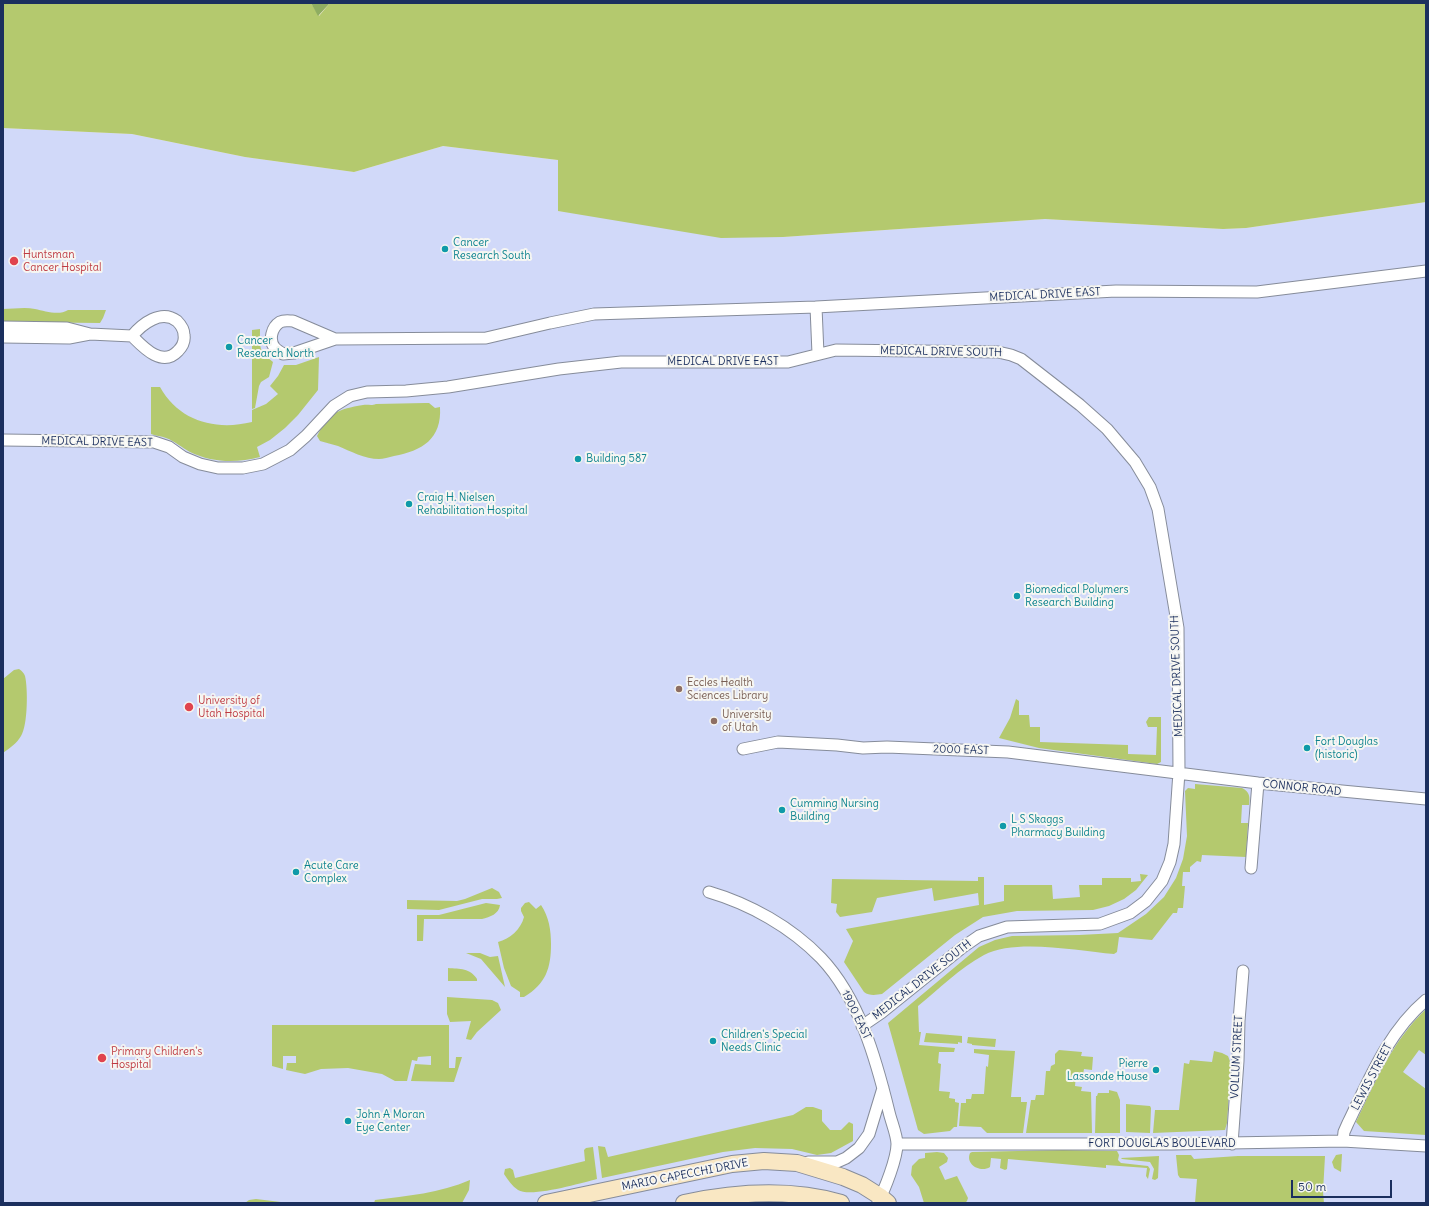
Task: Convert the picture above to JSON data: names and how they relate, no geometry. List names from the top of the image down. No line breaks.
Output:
{"streets":{"main road":["MARIO CAPECCHI DRIVE"],"street":["MEDICAL DRIVE EAST","MEDICAL DRIVE SOUTH","2000 EAST","CONNOR ROAD","1900 EAST","VOLLUM STREET","LEWIS STREET","FORT DOUGLAS BOULEVARD"]},"crossings":[["MEDICAL DRIVE EAST","MEDICAL DRIVE SOUTH"],["MEDICAL DRIVE SOUTH","2000 EAST"],["MEDICAL DRIVE SOUTH","CONNOR ROAD"],["MEDICAL DRIVE SOUTH","1900 EAST"],["2000 EAST","CONNOR ROAD"],["1900 EAST","FORT DOUGLAS BOULEVARD"],["1900 EAST","MARIO CAPECCHI DRIVE"],["VOLLUM STREET","FORT DOUGLAS BOULEVARD"],["LEWIS STREET","FORT DOUGLAS BOULEVARD"]],"places":["Cancer Research South","Huntsman Cancer Hospital","Cancer Research North","Building 587","Craig H. Nielsen Rehabilitation Hospital","Biomedical Polymers Research Building","Eccles Health Sciences Library","University of Utah Hospital","University of Utah","Fort Douglas (historic)","Cumming Nursing Building","L S Skaggs Pharmacy Building","Acute Care Complex","Children's Special Needs Clinic","Primary Children's Hospital","Pierre Lassonde House","John A Moran Eye Center"],"scale_bar":"50 m"}
